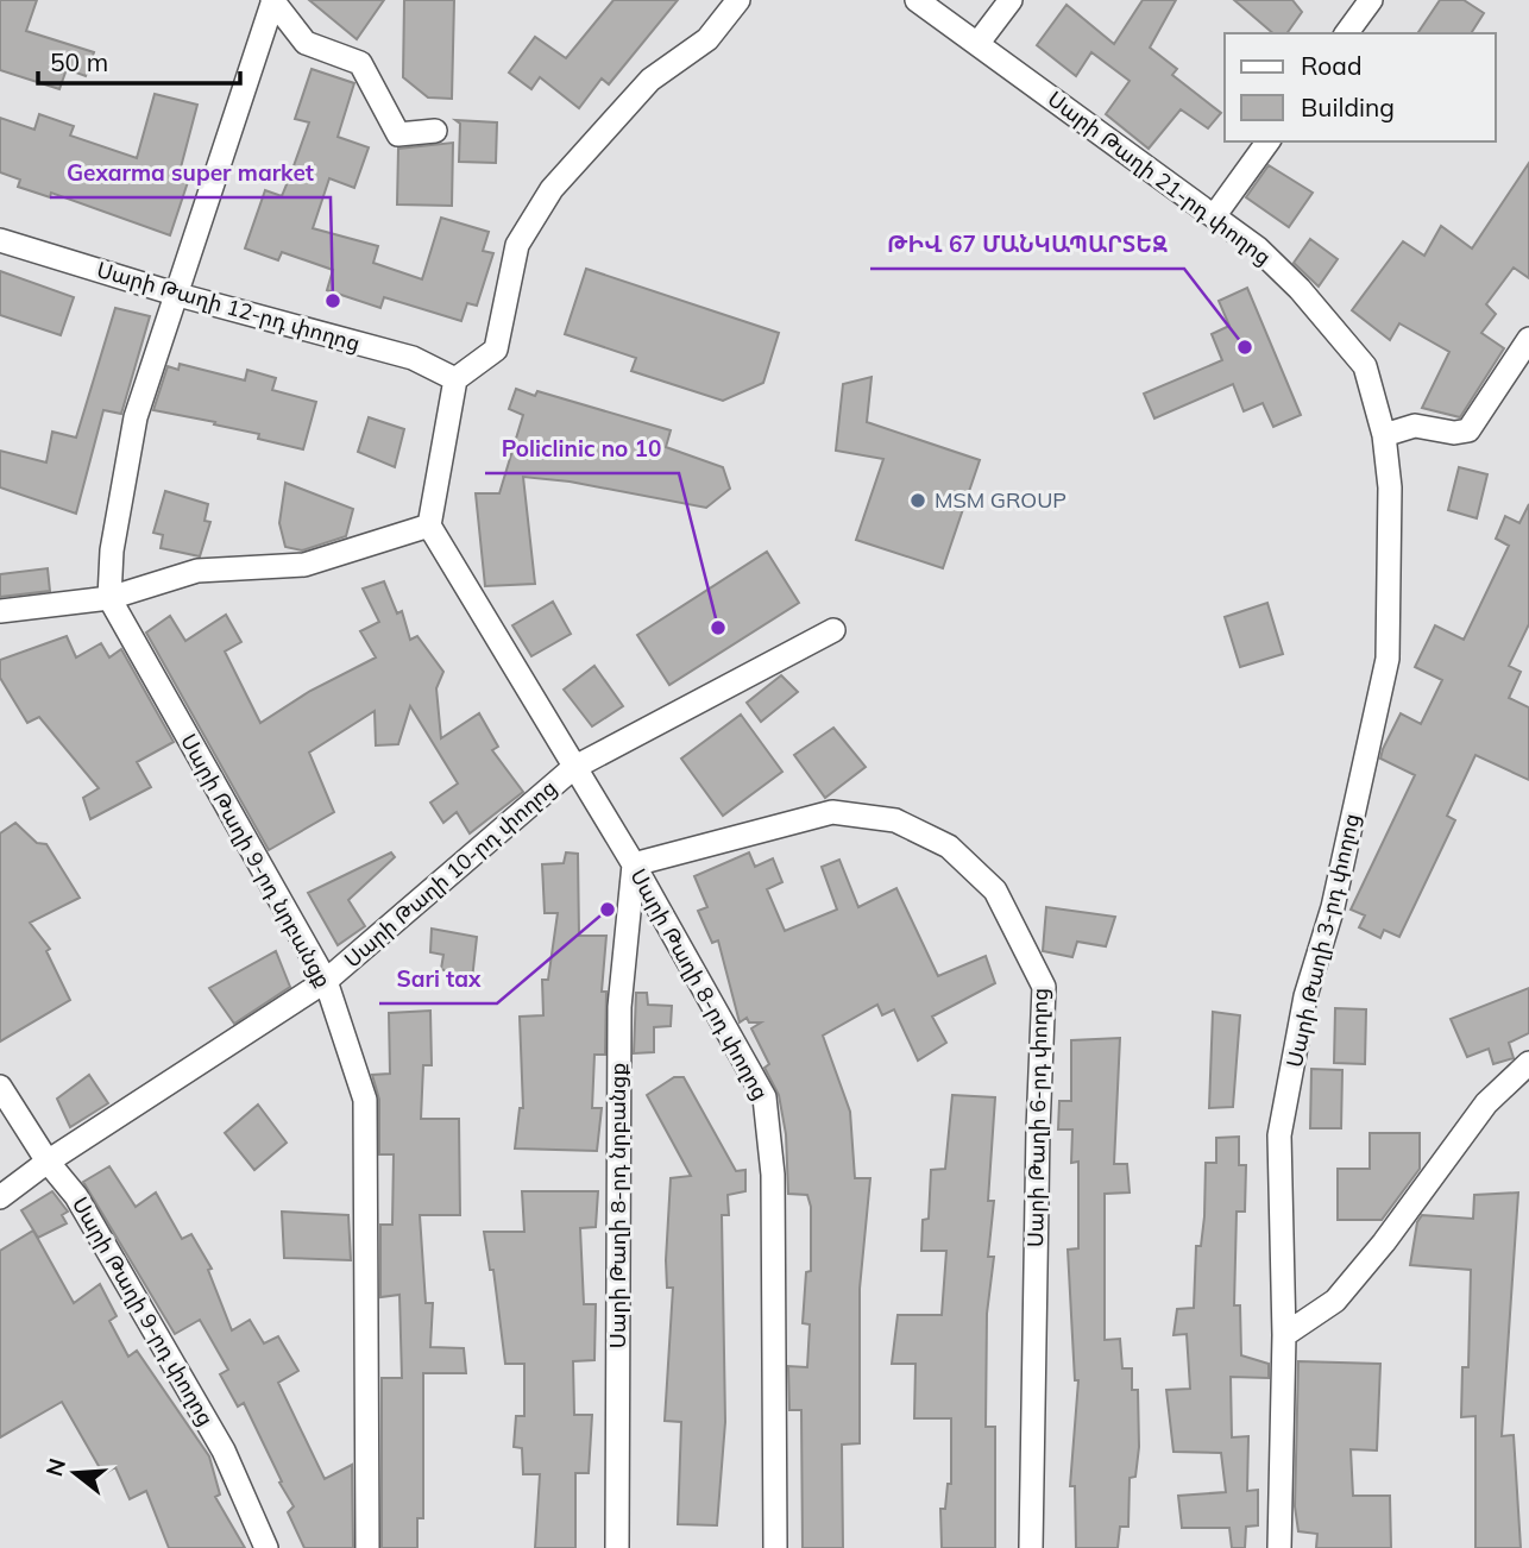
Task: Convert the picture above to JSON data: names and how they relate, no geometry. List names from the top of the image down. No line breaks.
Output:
{"streets":{"street":["Սարի Թաղի 21-րդ փողոց","Սարի Թաղի 12-րդ փողոց","Սարի Թաղի 9-րդ նրբանցք","Սարի Թաղի 10-րդ փողոց","Սարի Թաղի 3-րդ փողոց","Սարի Թաղի 8-րդ փողոց","Սարի Թաղի 6-րդ փողոց","Սարի Թաղի 8-րդ նրբանցք","Սարի Թաղի 9-րդ փողոց"]},"crossings":[["Սարի Թաղի 21-րդ փողոց","Սարի Թաղի 3-րդ փողոց"],["Սարի Թաղի 9-րդ նրբանցք","Սարի Թաղի 10-րդ փողոց"],["Սարի Թաղի 10-րդ փողոց","Սարի Թաղի 8-րդ փողոց"],["Սարի Թաղի 10-րդ փողոց","Սարի Թաղի 9-րդ փողոց"],["Սարի Թաղի 8-րդ փողոց","Սարի Թաղի 6-րդ փողոց"],["Սարի Թաղի 8-րդ փողոց","Սարի Թաղի 8-րդ նրբանցք"],["Սարի Թաղի 6-րդ փողոց","Սարի Թաղի 8-րդ նրբանցք"]],"places":["Gexarma super market","ԹԻՎ 67 ՄԱՆԿԱՊԱՐՏԵԶ","MSM GROUP","Policlinic no 10","Sari tax"],"legend":["Road","Building"],"scale_bar":"50 m","north":"left"}
